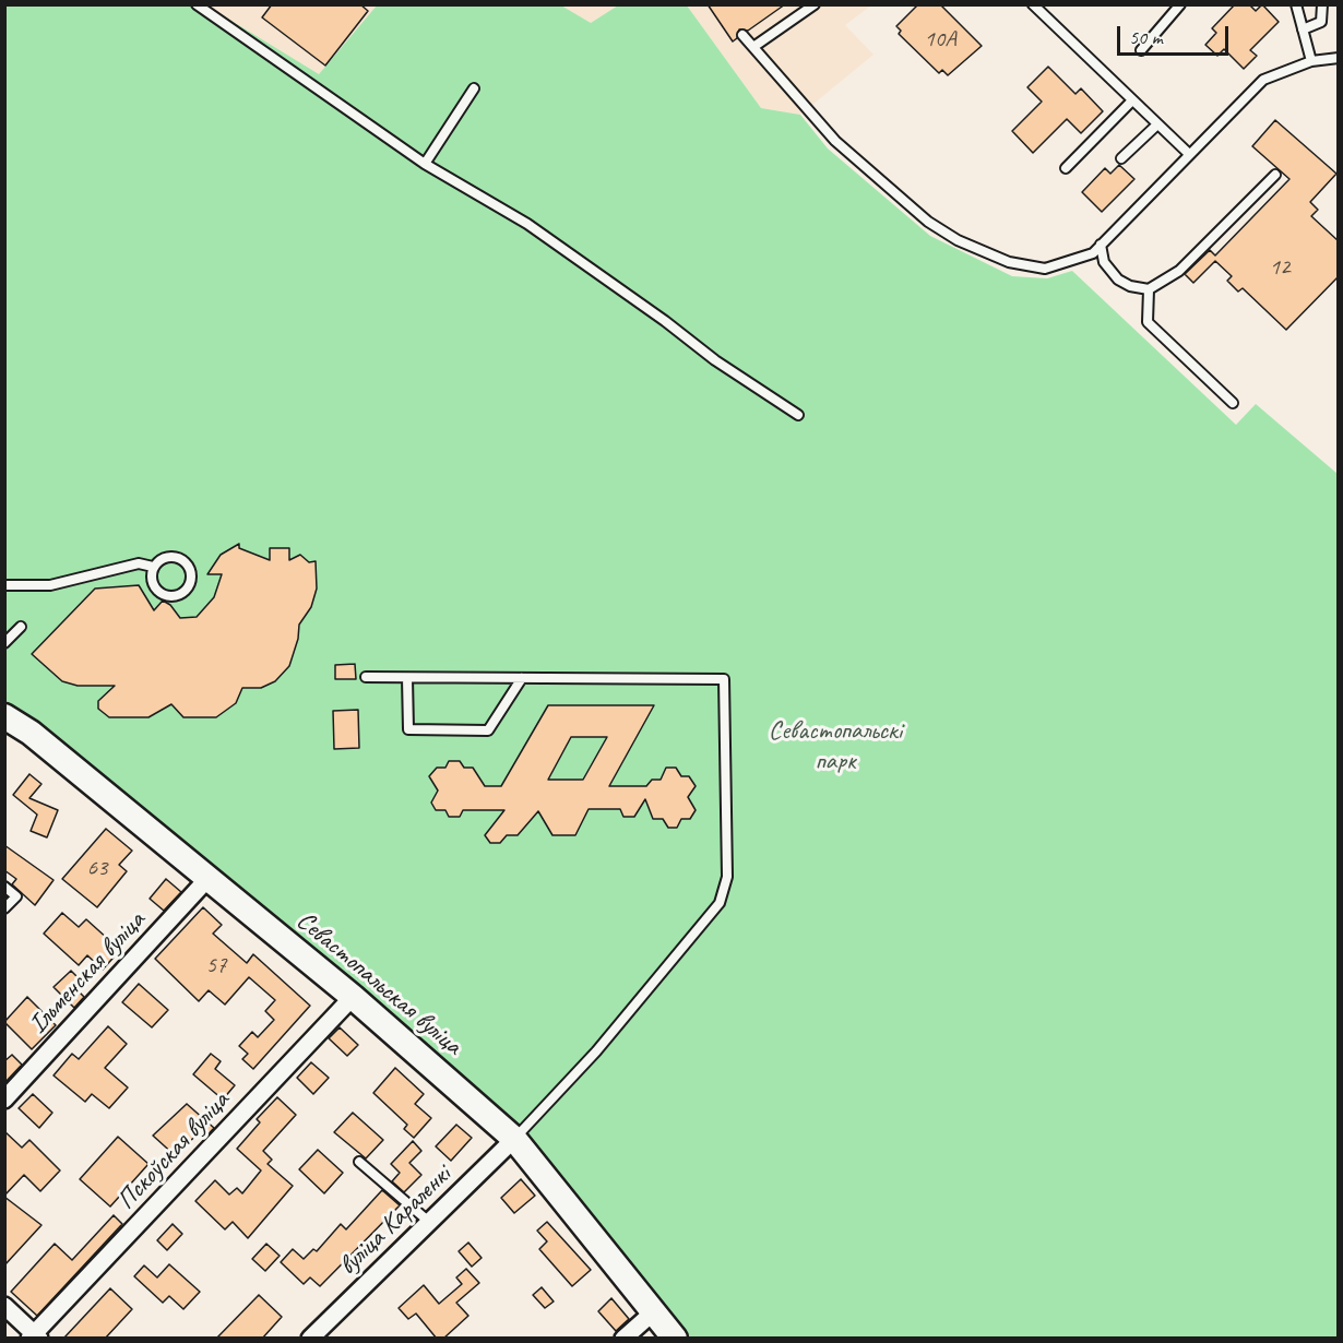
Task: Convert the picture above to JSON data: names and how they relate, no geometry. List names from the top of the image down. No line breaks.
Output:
{"streets":{"street":["Ільменская вуліца","Севастопальская вуліца","Пскоўская вуліца","вуліца Караленкі"]},"crossings":[["Ільменская вуліца","Севастопальская вуліца"],["Севастопальская вуліца","Пскоўская вуліца"],["Севастопальская вуліца","вуліца Караленкі"]],"parks":["Севастопальскі парк"],"house_numbers":["10А","12","63","57"],"scale_bar":"50 m"}
